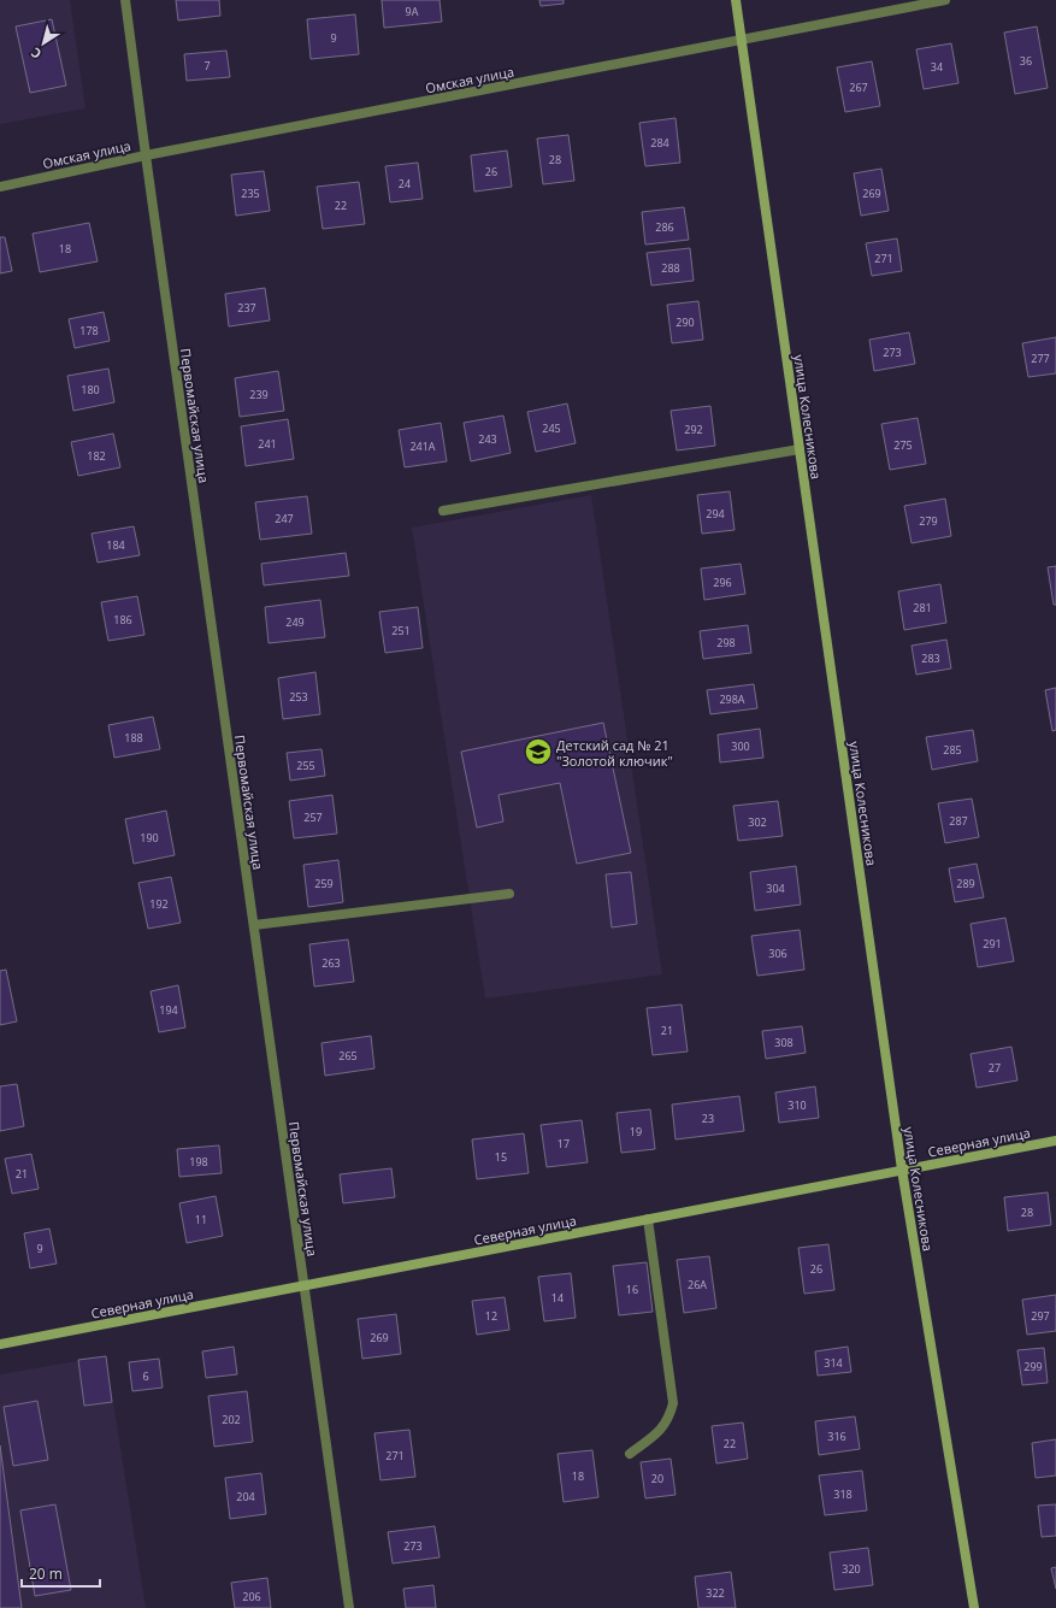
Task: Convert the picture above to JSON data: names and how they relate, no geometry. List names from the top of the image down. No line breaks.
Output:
{"streets":{"street":["Омская улица","Первомайская улица","улица Колесникова","Северная улица"]},"crossings":[["Омская улица","Первомайская улица"],["Омская улица","улица Колесникова"],["Первомайская улица","Северная улица"],["улица Колесникова","Северная улица"]],"places":{"school or university":["Детский сад № 21 \"Золотой ключик\""]},"house_numbers":["9А","9","36","7","34","267","284","28","26","24","235","269","22","286","18","271","288","237","290","178","273","277","180","239","245","292","243","241","275","241А","182","294","247","279","184","296","281","186","249","251","298","283","253","298А","188","300","285","255","257","287","302","190","259","289","304","192","291","306","263","194","21","308","265","27","310","23","19","17","15","198","21","28","11","9","26","26А","16","14","12","297","269","314","299","6","202","316","22","271","18","20","318","204","273","320","322","206"],"scale_bar":"20 m","north":"bottom left"}
